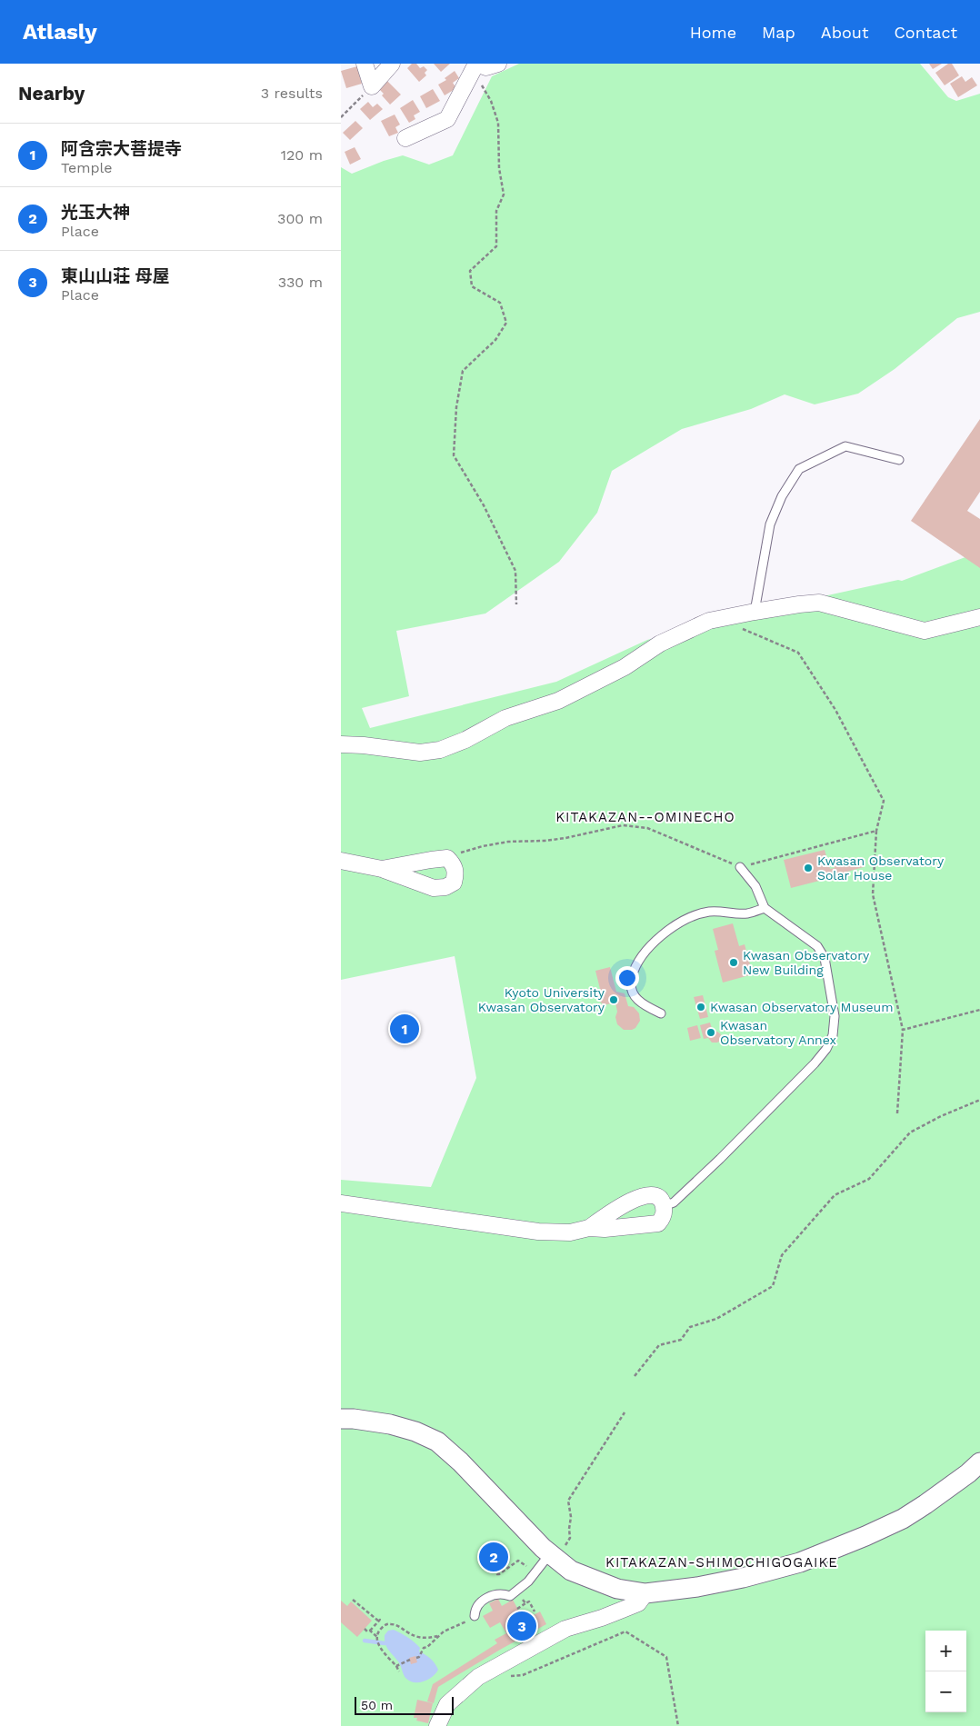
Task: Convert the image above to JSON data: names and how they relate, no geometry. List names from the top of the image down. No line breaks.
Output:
{"districts":["KITAKAZAN--OMINECHO","KITAKAZAN-SHIMOCHIGOGAIKE"],"places":["Kwasan Observatory Solar House","Kwasan Observatory New Building","Kyoto University Kwasan Observatory","Kwasan Observatory Museum","Kwasan Observatory Annex"],"scale_bar":"50 m","page":{"header":"Atlasly","nav":["Home","Map","About","Contact"],"heading":["Nearby","3 results"],"list":[{"mark":"1","name":"阿含宗大菩提寺","note":"Temple","value":"120 m"},{"mark":"2","name":"光玉大神","note":"Place","value":"300 m"},{"mark":"3","name":"東山山荘 母屋","note":"Place","value":"330 m"}],"pins":["1","2","3"],"map_buttons":["+","−"],"scale":"50 m"}}
